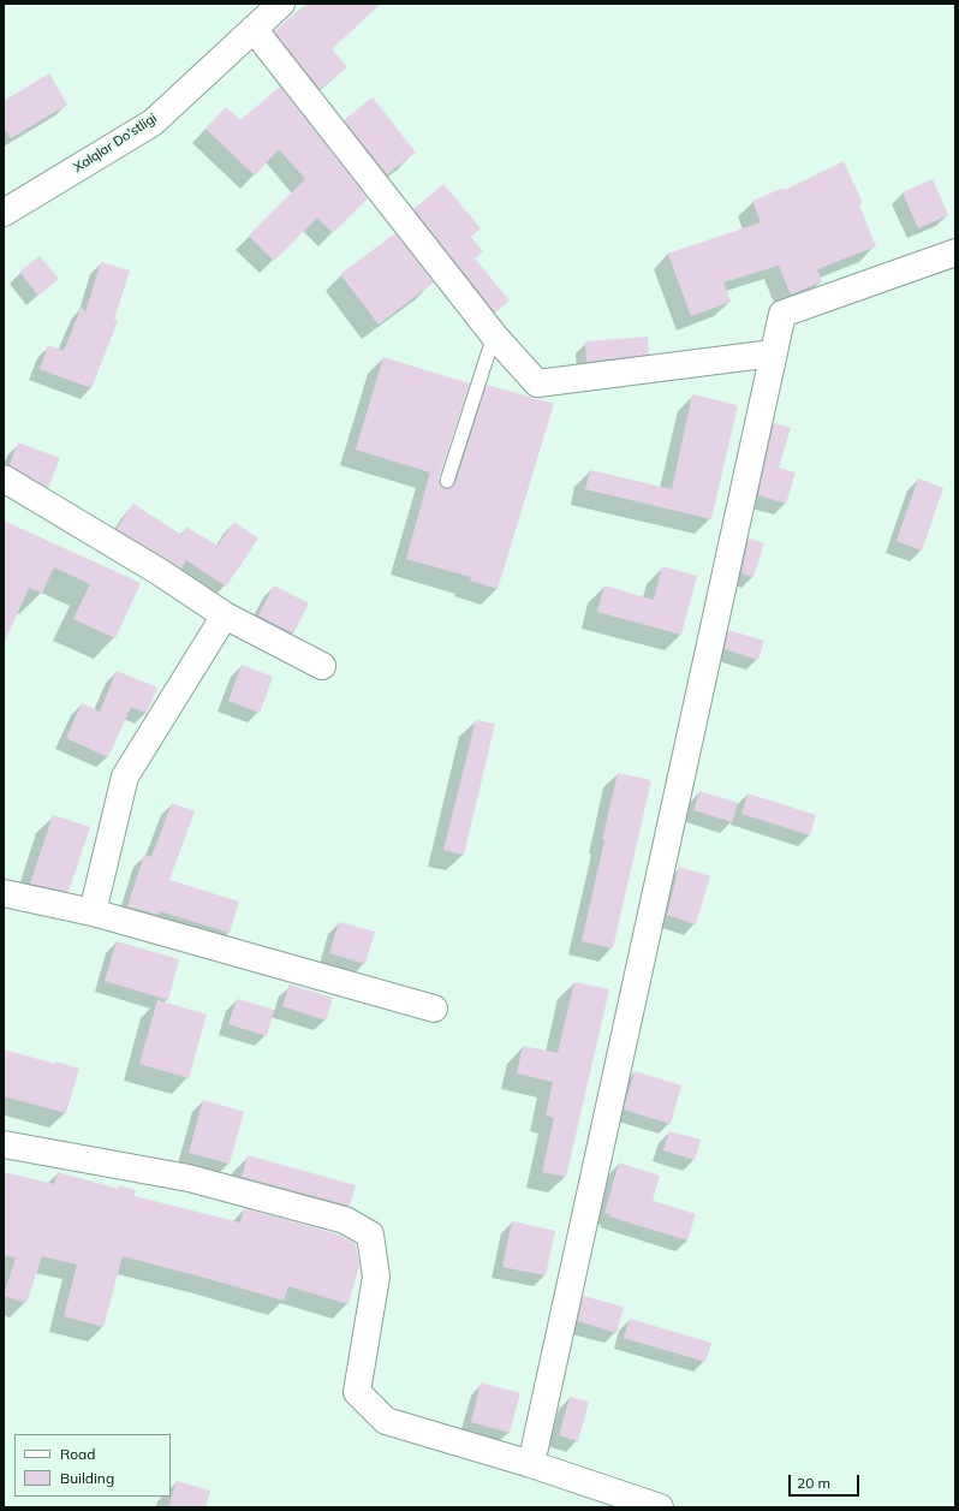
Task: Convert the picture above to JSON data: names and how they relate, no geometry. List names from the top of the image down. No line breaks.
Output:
{"streets":{"street":["Xalqlar Do'stligi"]},"legend":["Road","Building"],"scale_bar":"20 m"}
